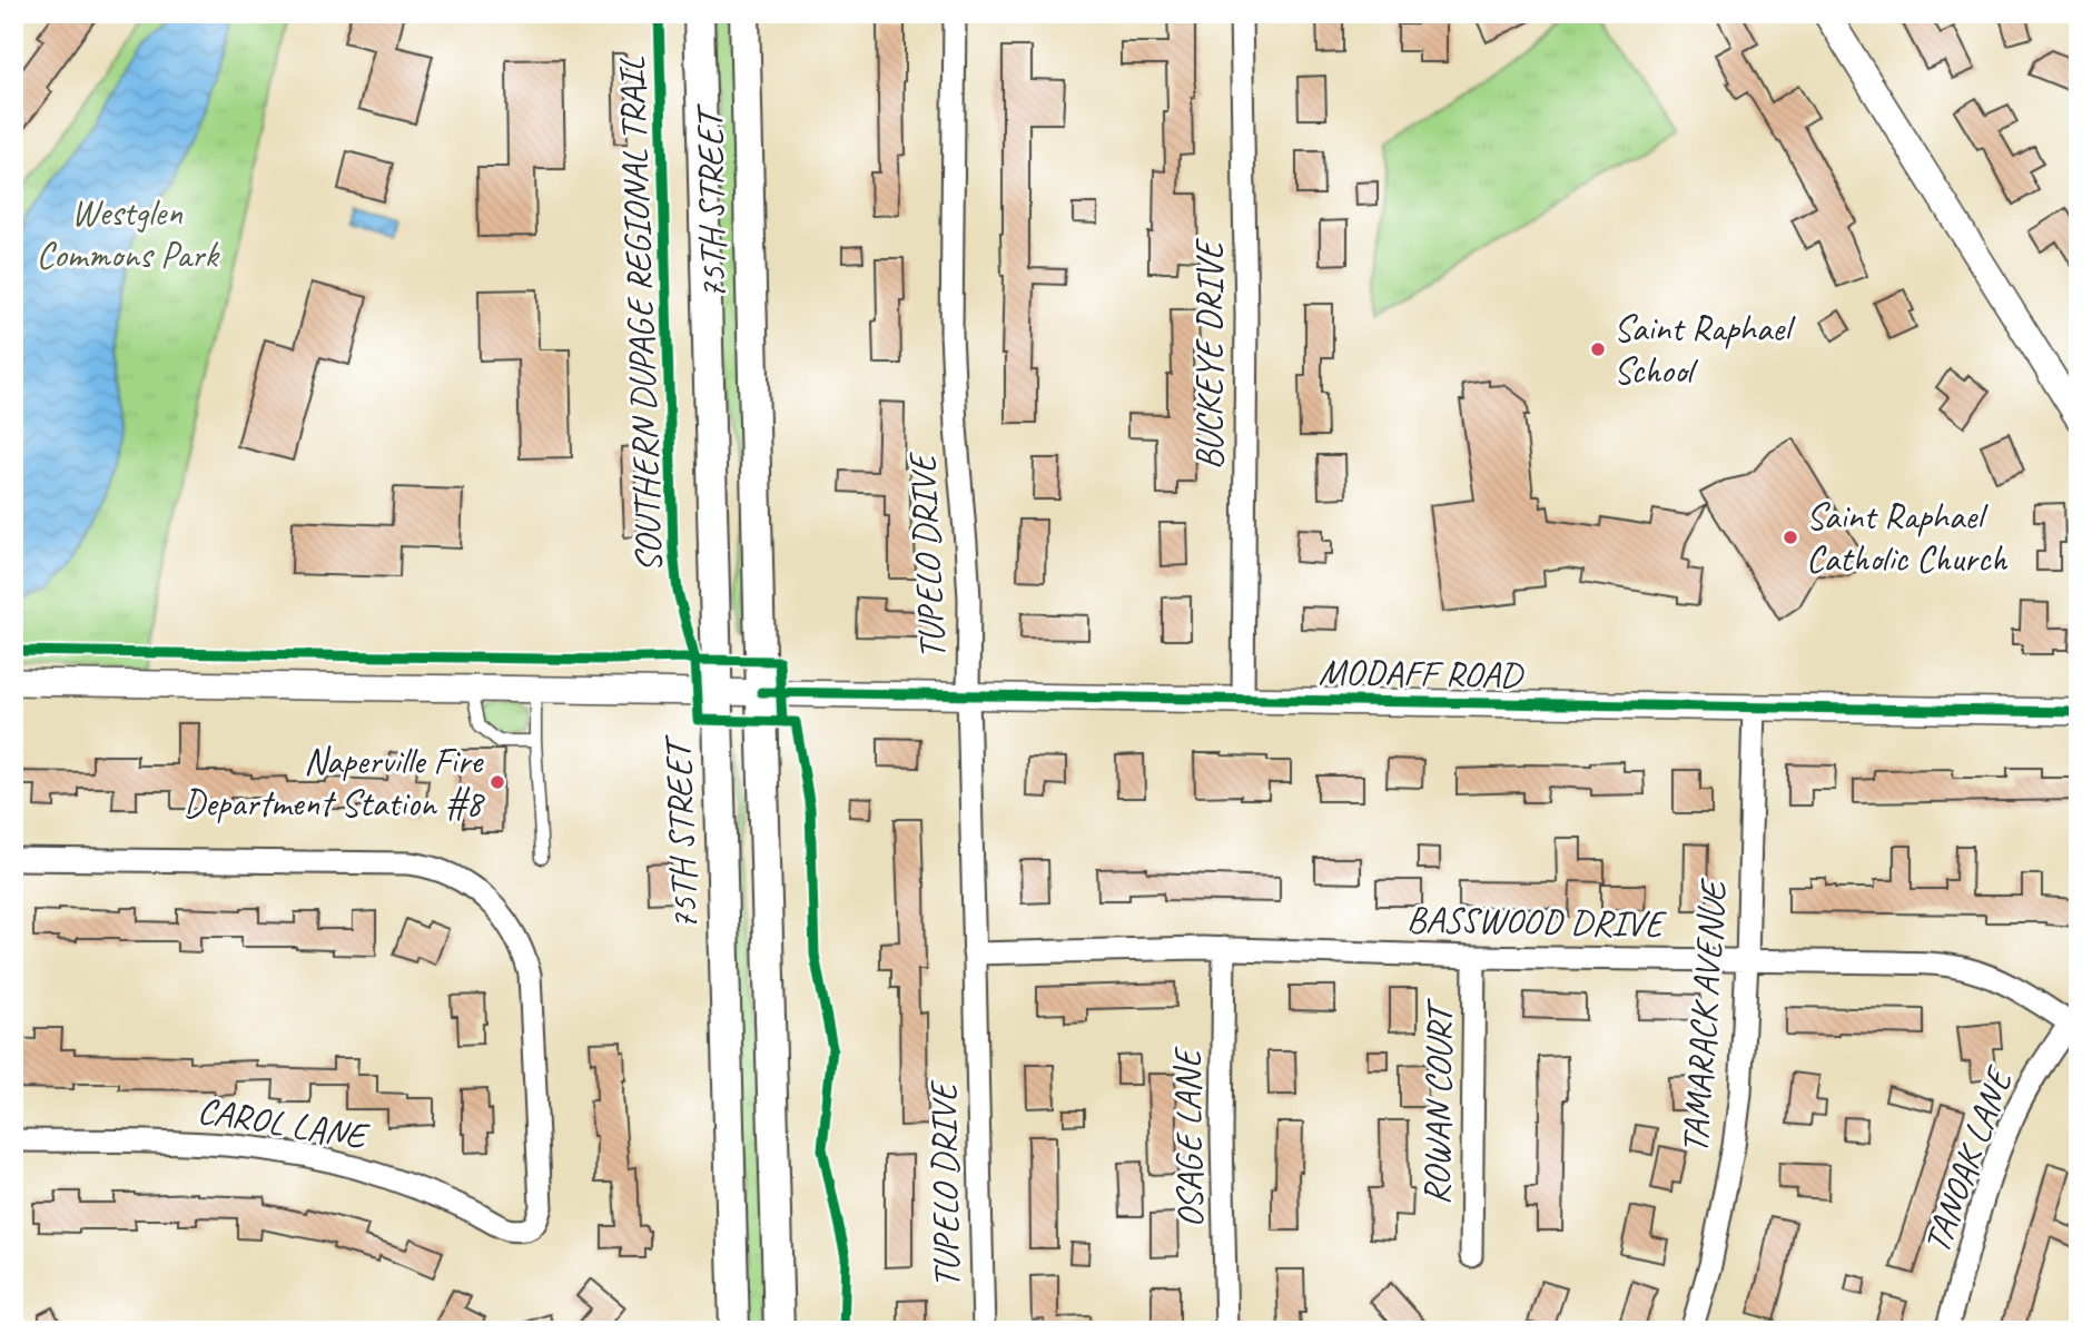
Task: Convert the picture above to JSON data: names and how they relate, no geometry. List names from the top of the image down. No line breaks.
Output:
{"streets":{"main road":["75TH STREET"],"street":["BUCKEYE DRIVE","TUPELO DRIVE","MODAFF ROAD","BASSWOOD DRIVE","TAMARACK AVENUE","ROWAN COURT","CAROL LANE","OSAGE LANE","TANOAK LANE"],"cycle path":["SOUTHERN DUPAGE REGIONAL TRAIL"]},"crossings":[["75TH STREET","MODAFF ROAD"],["BUCKEYE DRIVE","MODAFF ROAD"],["TUPELO DRIVE","MODAFF ROAD"],["TUPELO DRIVE","BASSWOOD DRIVE"],["MODAFF ROAD","TAMARACK AVENUE"],["BASSWOOD DRIVE","TAMARACK AVENUE"],["BASSWOOD DRIVE","ROWAN COURT"],["BASSWOOD DRIVE","OSAGE LANE"],["BASSWOOD DRIVE","TANOAK LANE"]],"parks":["Westglen Commons Park"],"places":["Saint Raphael School","Saint Raphael Catholic Church","Naperville Fire Department Station #8"]}
